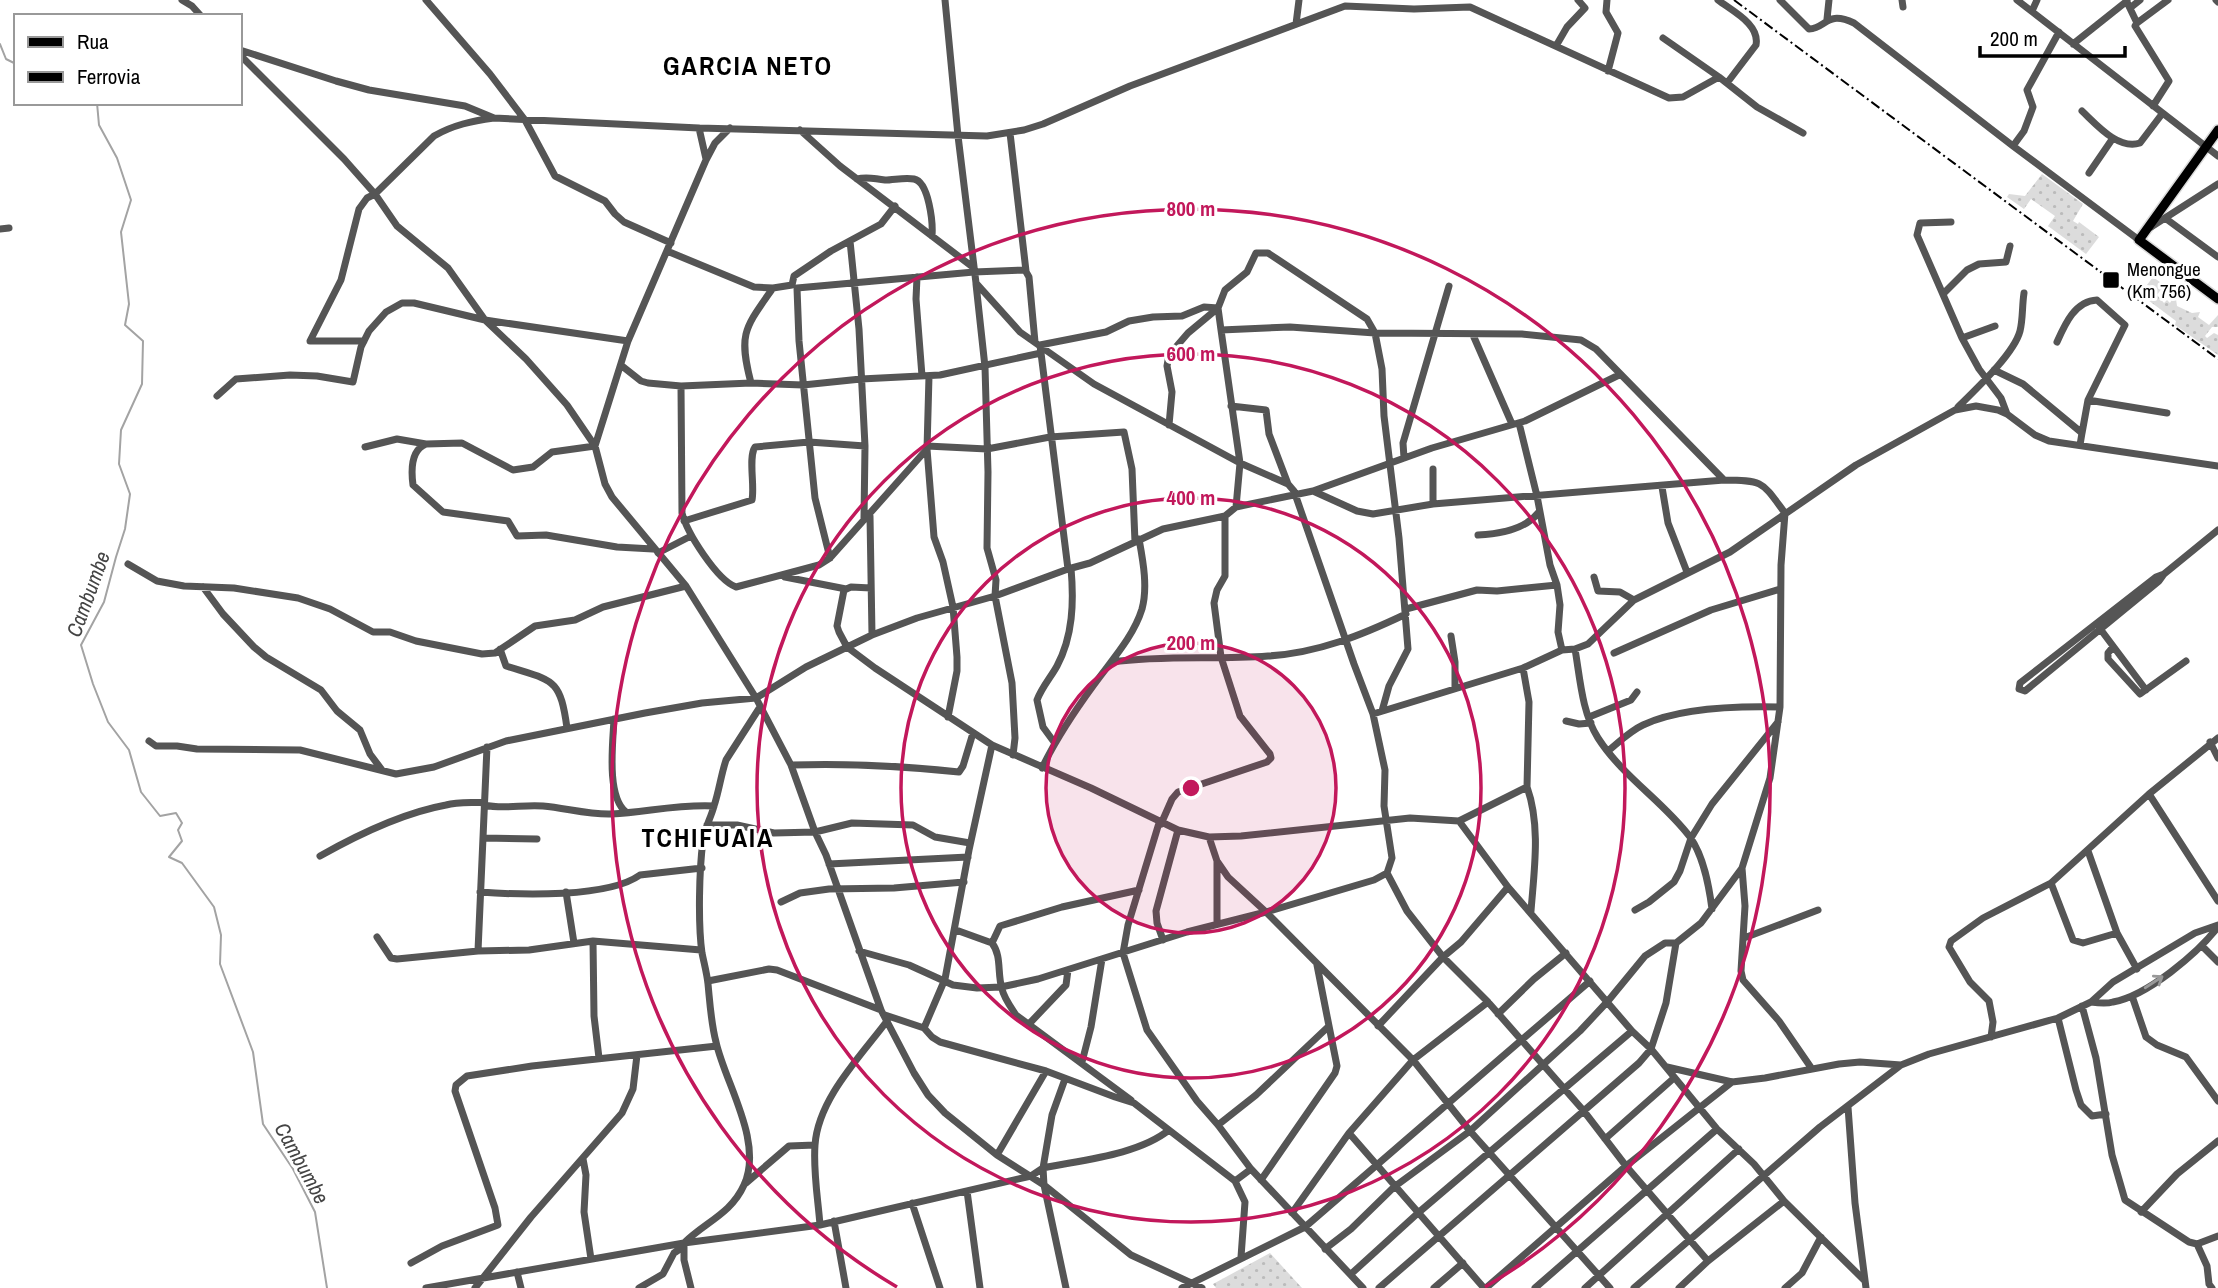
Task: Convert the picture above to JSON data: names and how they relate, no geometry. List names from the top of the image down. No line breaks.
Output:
{"districts":["GARCIA NETO","TCHIFUAIA"],"water":["Cambumbe"],"places":{"transit":["Menongue (Km 756)"]},"legend":["Rua","Ferrovia"],"scale_bar":"200 m","rings":["800 m","600 m","400 m","200 m"]}
